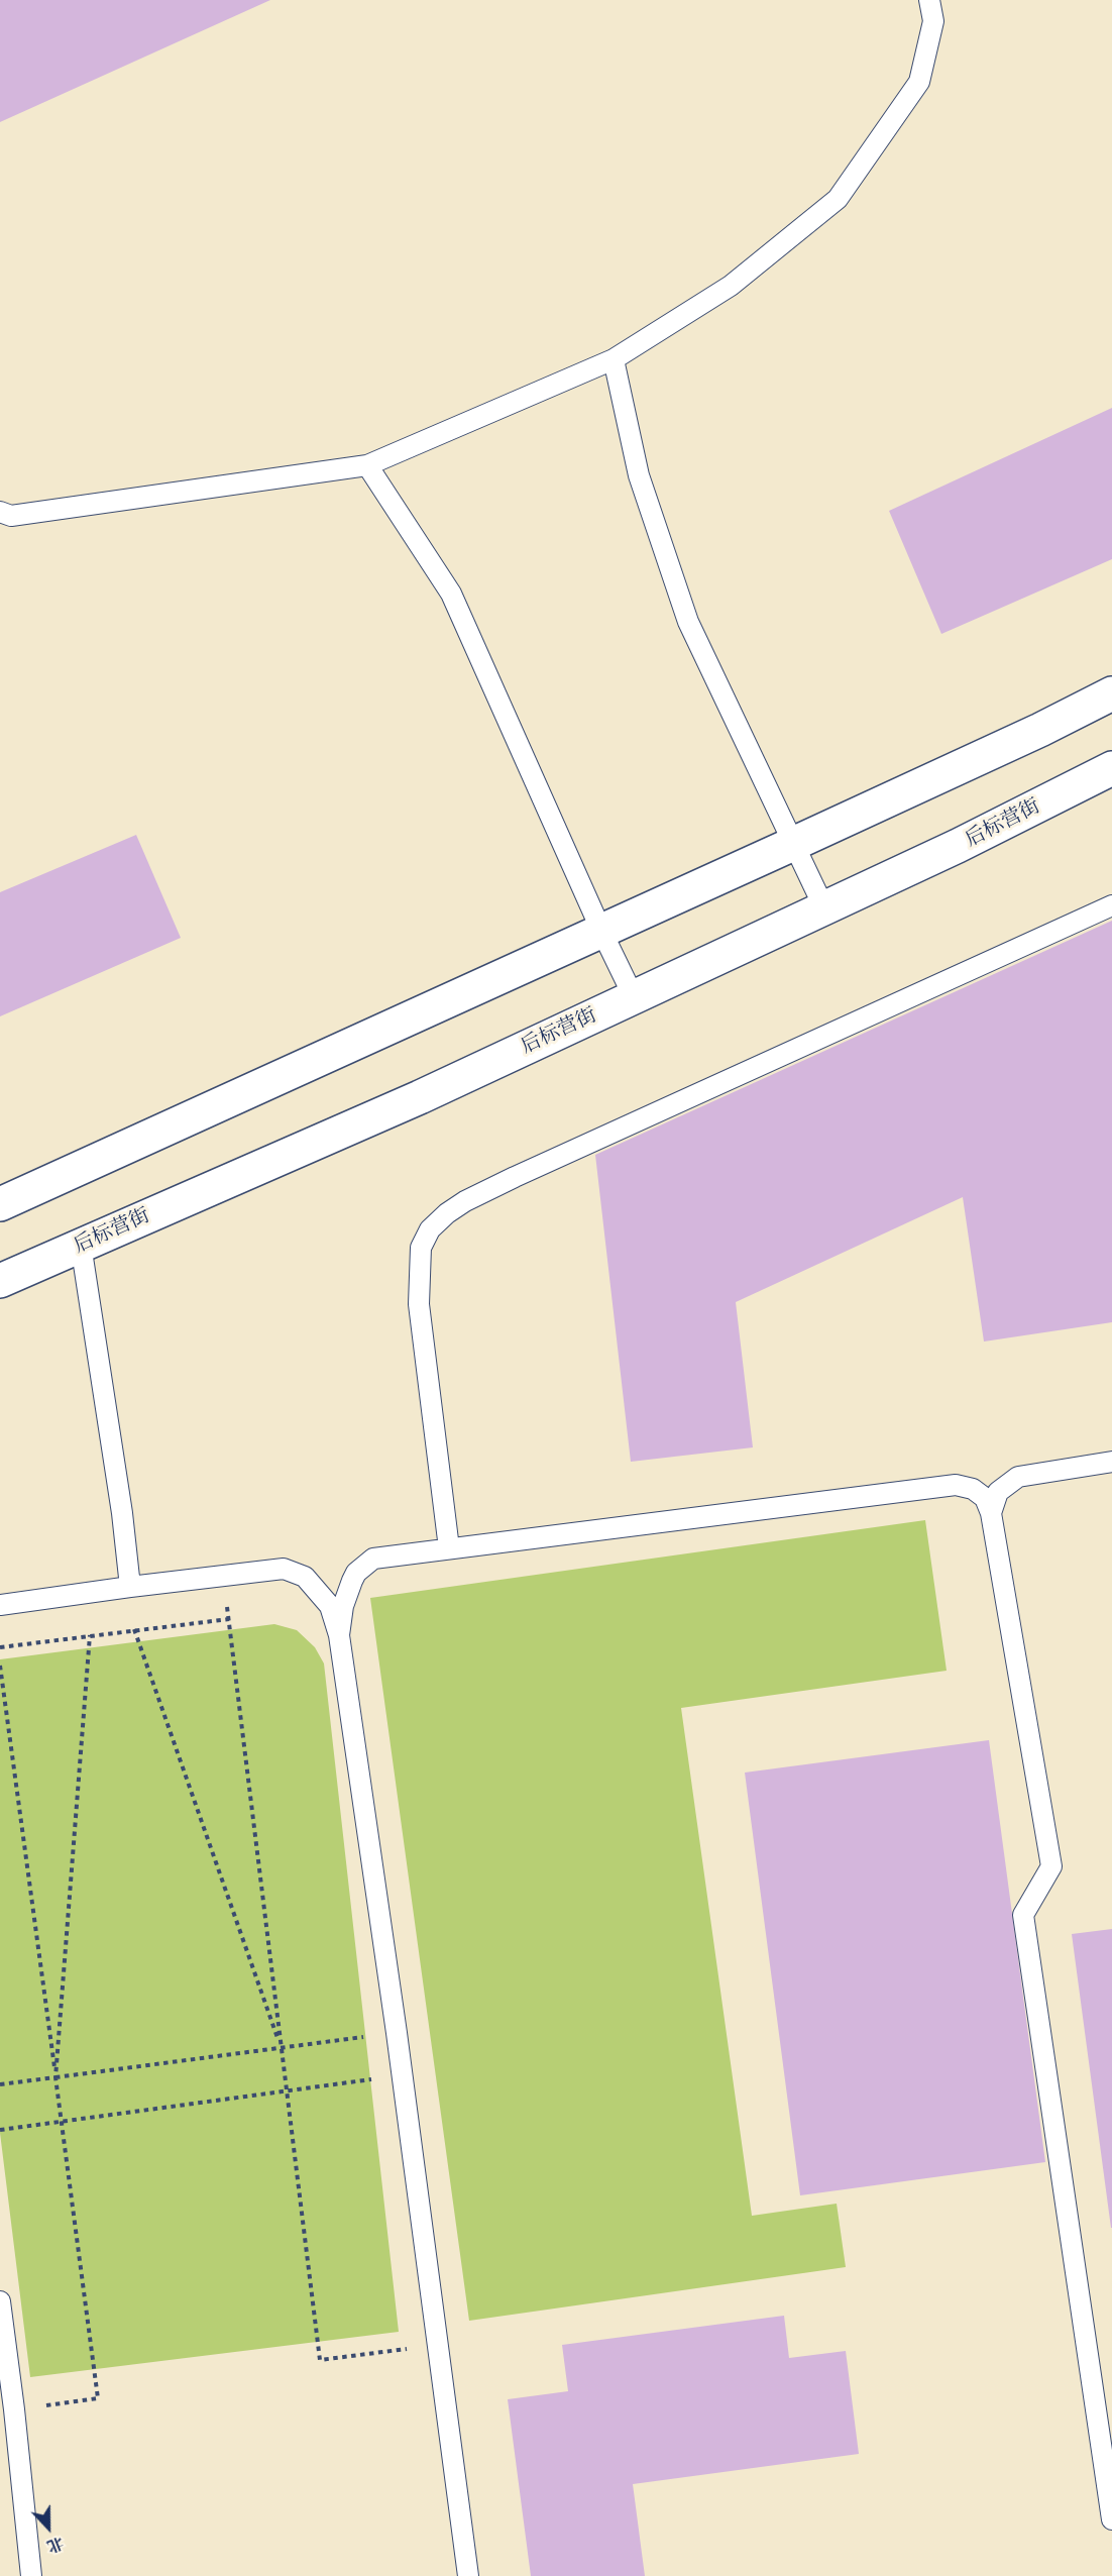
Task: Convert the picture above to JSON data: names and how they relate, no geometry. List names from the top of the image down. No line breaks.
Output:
{"streets":{"street":["后标营街"]},"north":"bottom"}
